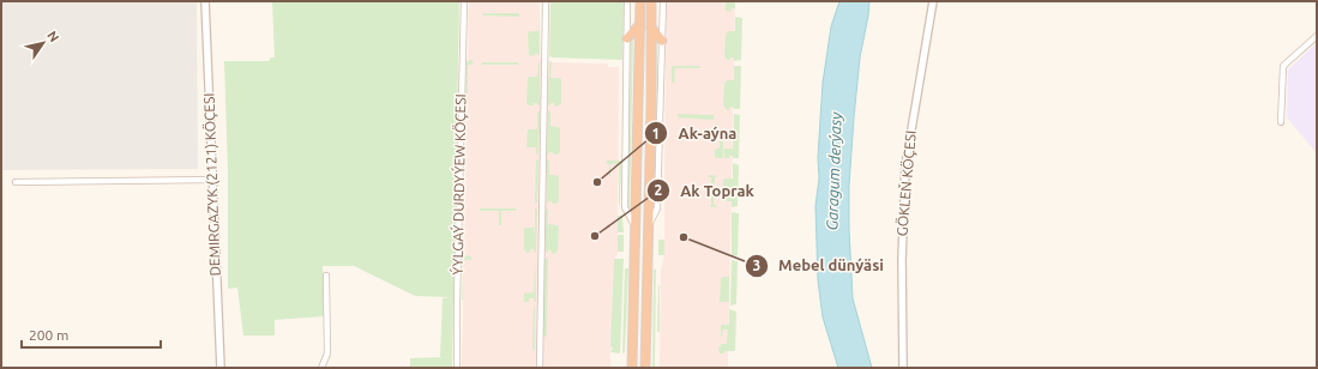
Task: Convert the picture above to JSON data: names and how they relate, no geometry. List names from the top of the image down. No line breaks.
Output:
{"streets":{"street":["GÖKLEŇ KÖÇESI","DEMIRGAZYK (2121) KÖÇESI","ÝYLGAÝ DURDYÝEW KÖÇESI"]},"water":["Garagum derýasy"],"places":["Ak-aýna","Ak Toprak","Mebel dünýäsi"],"scale_bar":"200 m","north":"top right"}
